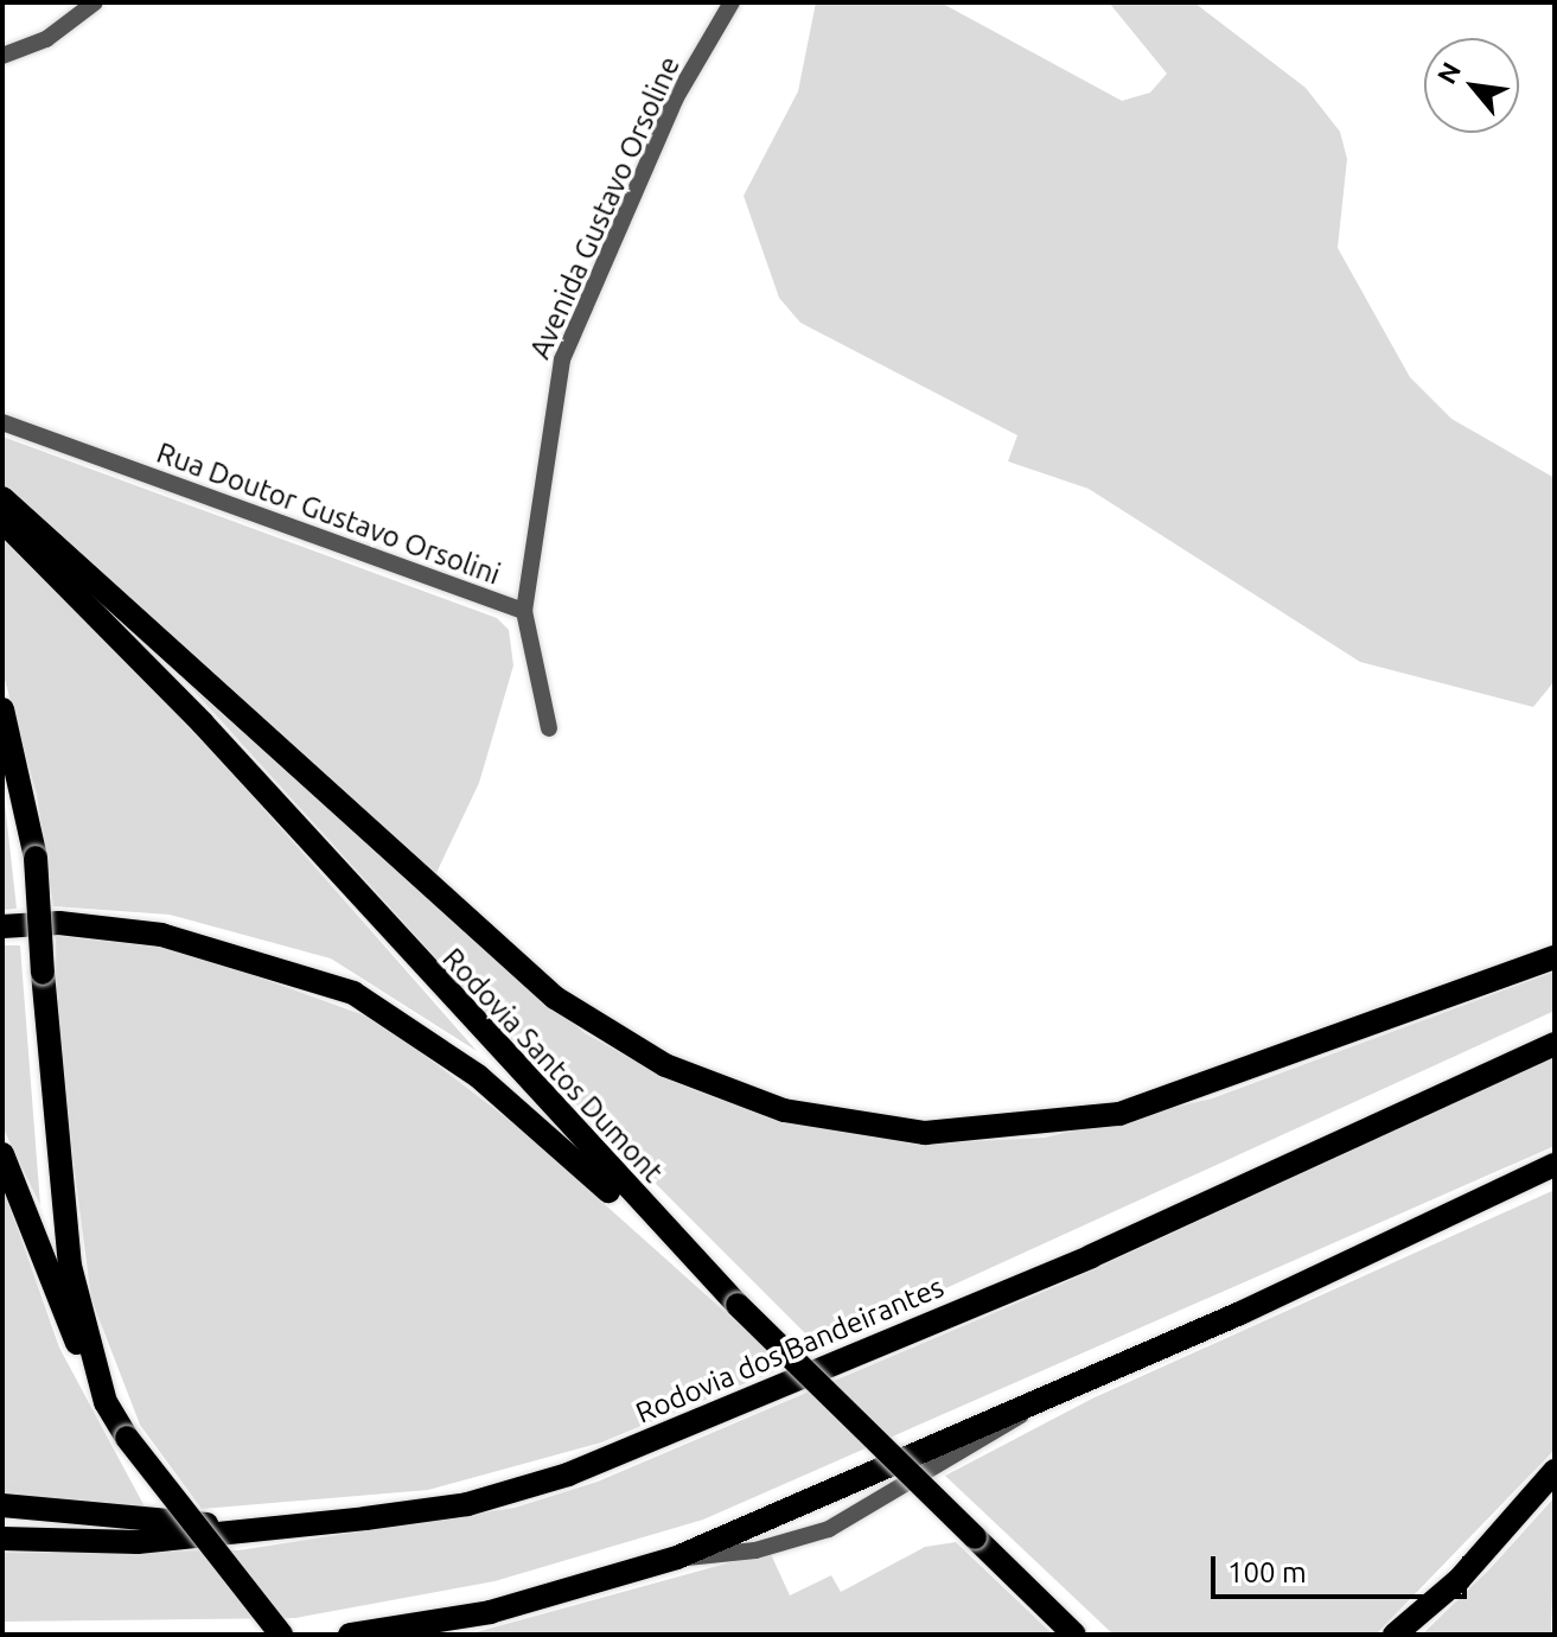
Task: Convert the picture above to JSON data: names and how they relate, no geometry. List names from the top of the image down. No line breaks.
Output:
{"streets":{"highway":["Rodovia Santos Dumont","Rodovia dos Bandeirantes"],"street":["Avenida Gustavo Orsoline","Rua Doutor Gustavo Orsolini"]},"crossings":[["Avenida Gustavo Orsoline","Rua Doutor Gustavo Orsolini"]],"scale_bar":"100 m","north":"top left"}
